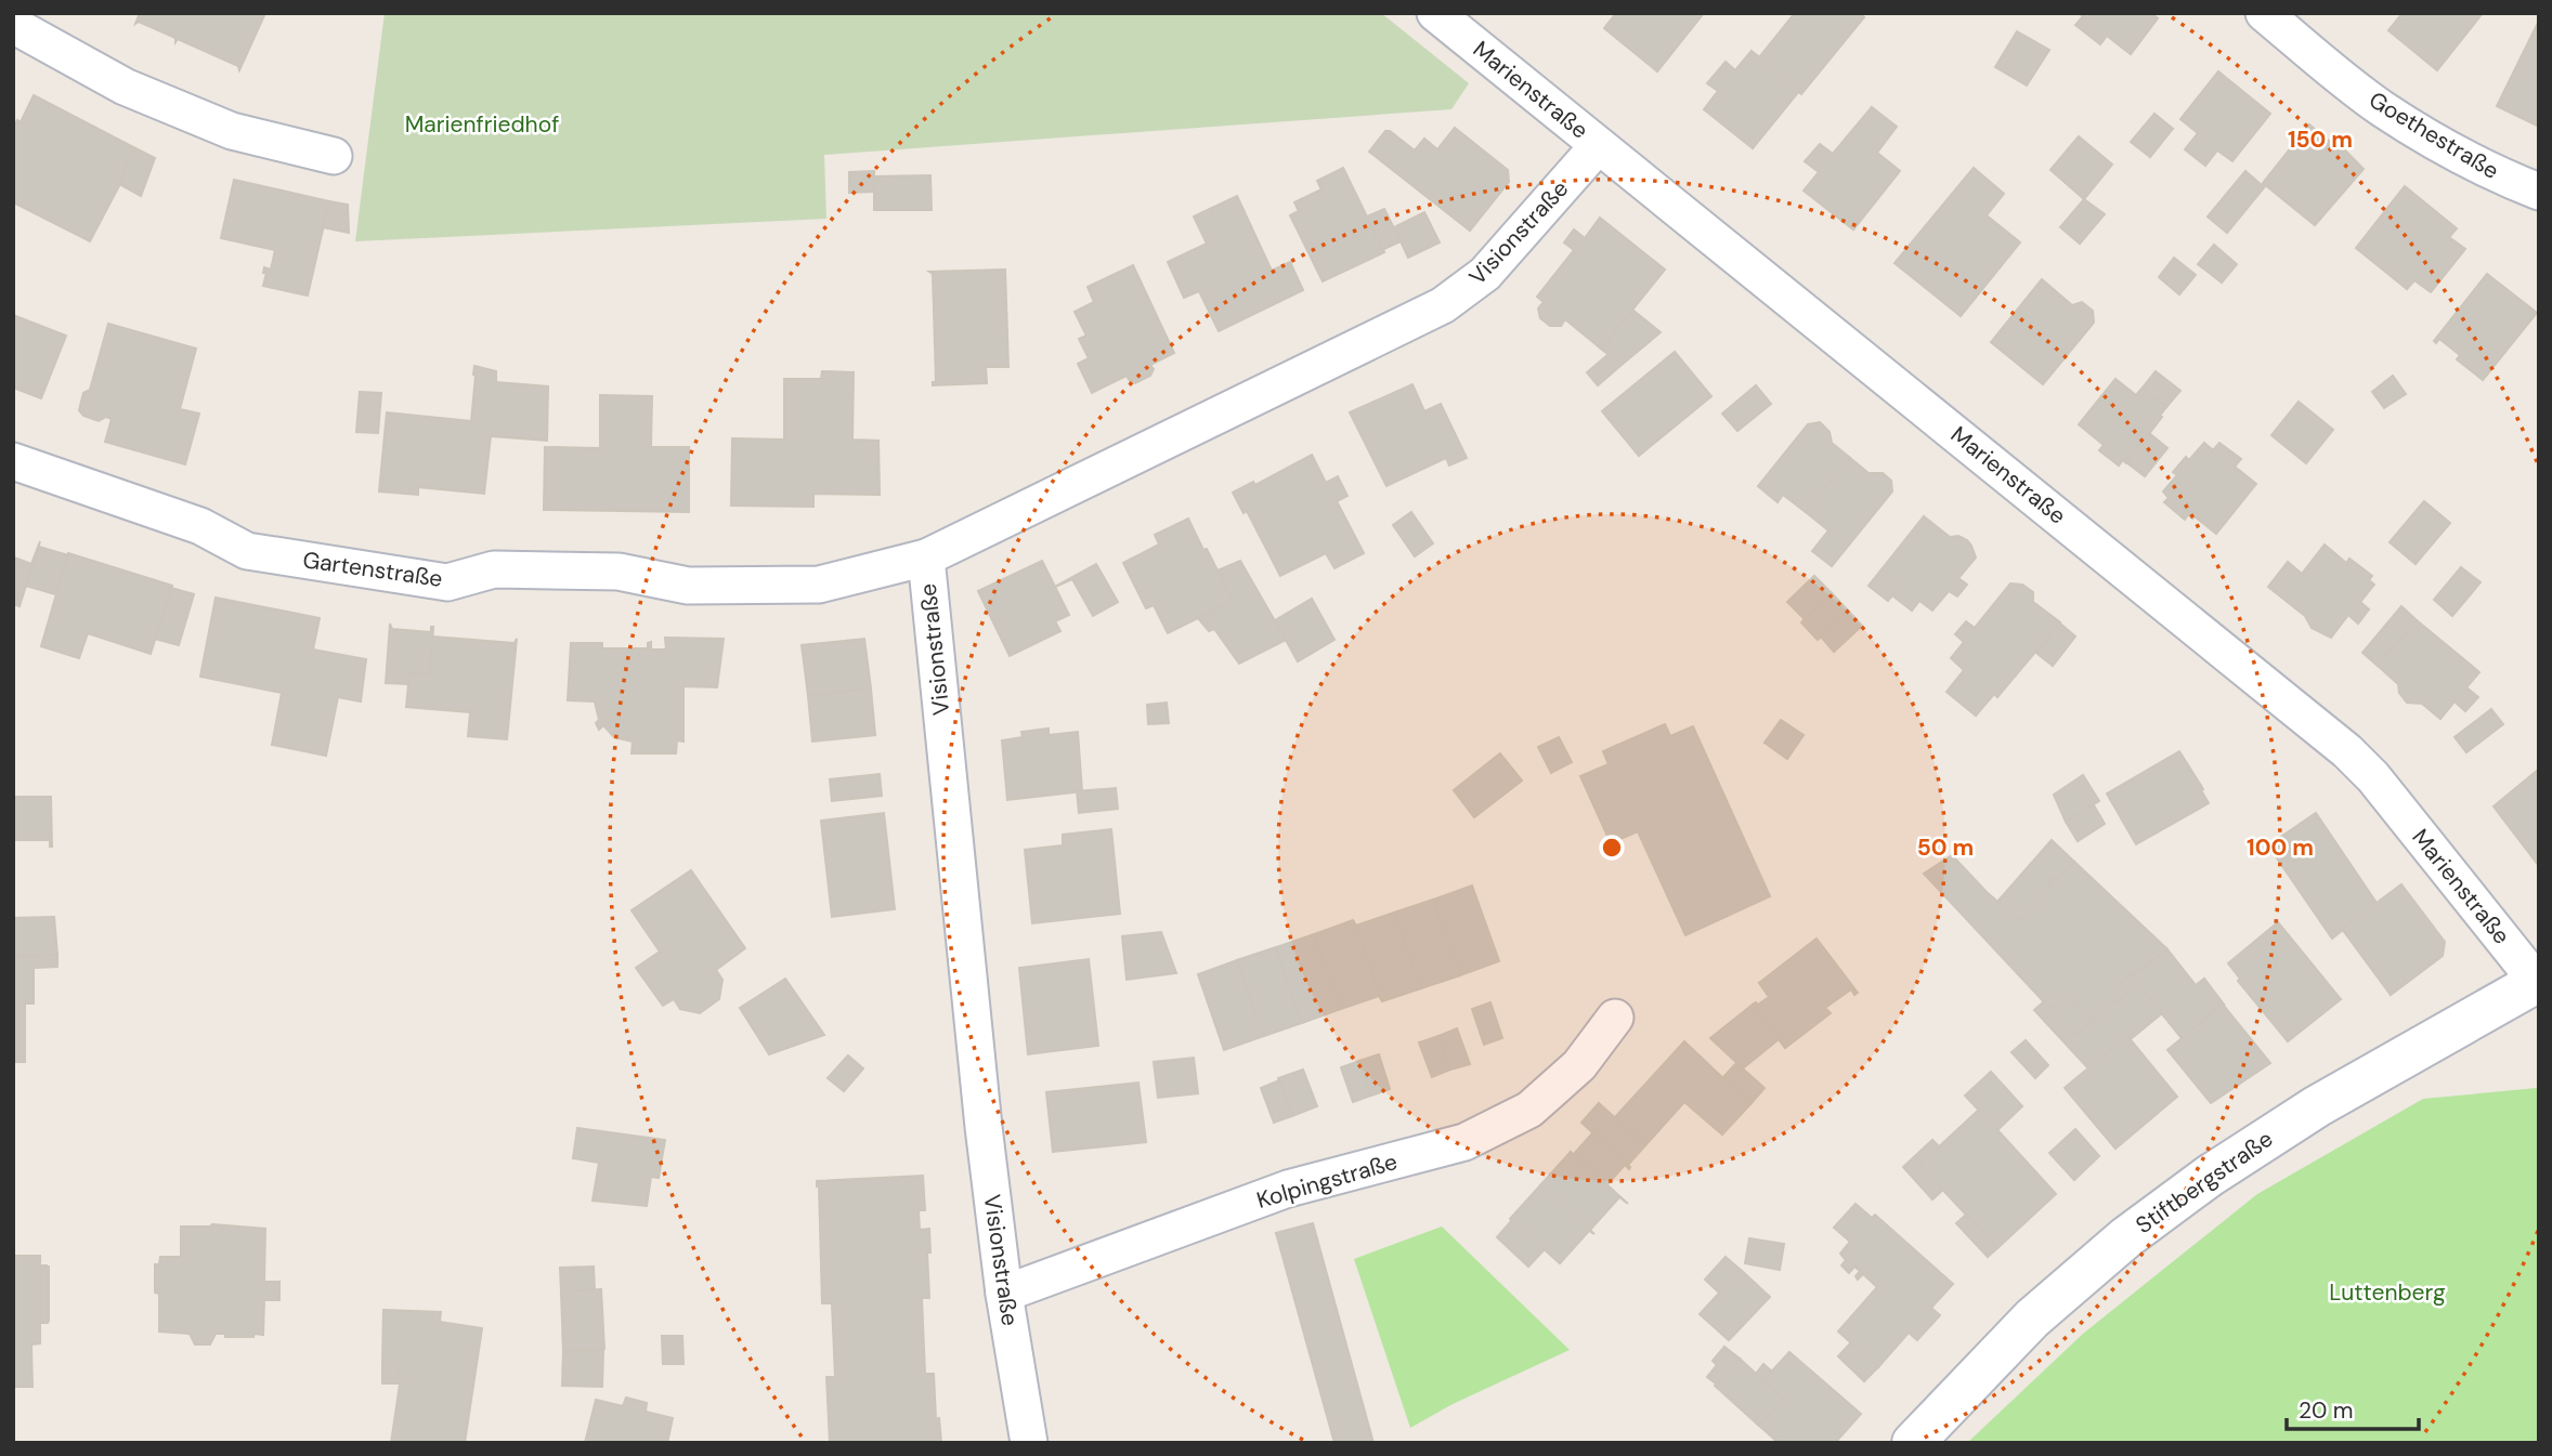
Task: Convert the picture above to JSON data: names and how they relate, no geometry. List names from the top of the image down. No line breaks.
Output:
{"streets":{"street":["Marienstraße","Goethestraße","Visionstraße","Gartenstraße","Kolpingstraße","Stiftbergstraße"]},"crossings":[["Marienstraße","Visionstraße"],["Marienstraße","Stiftbergstraße"],["Visionstraße","Gartenstraße"],["Visionstraße","Kolpingstraße"]],"parks":["Marienfriedhof","Luttenberg"],"scale_bar":"20 m","rings":["150 m","50 m","100 m"]}
